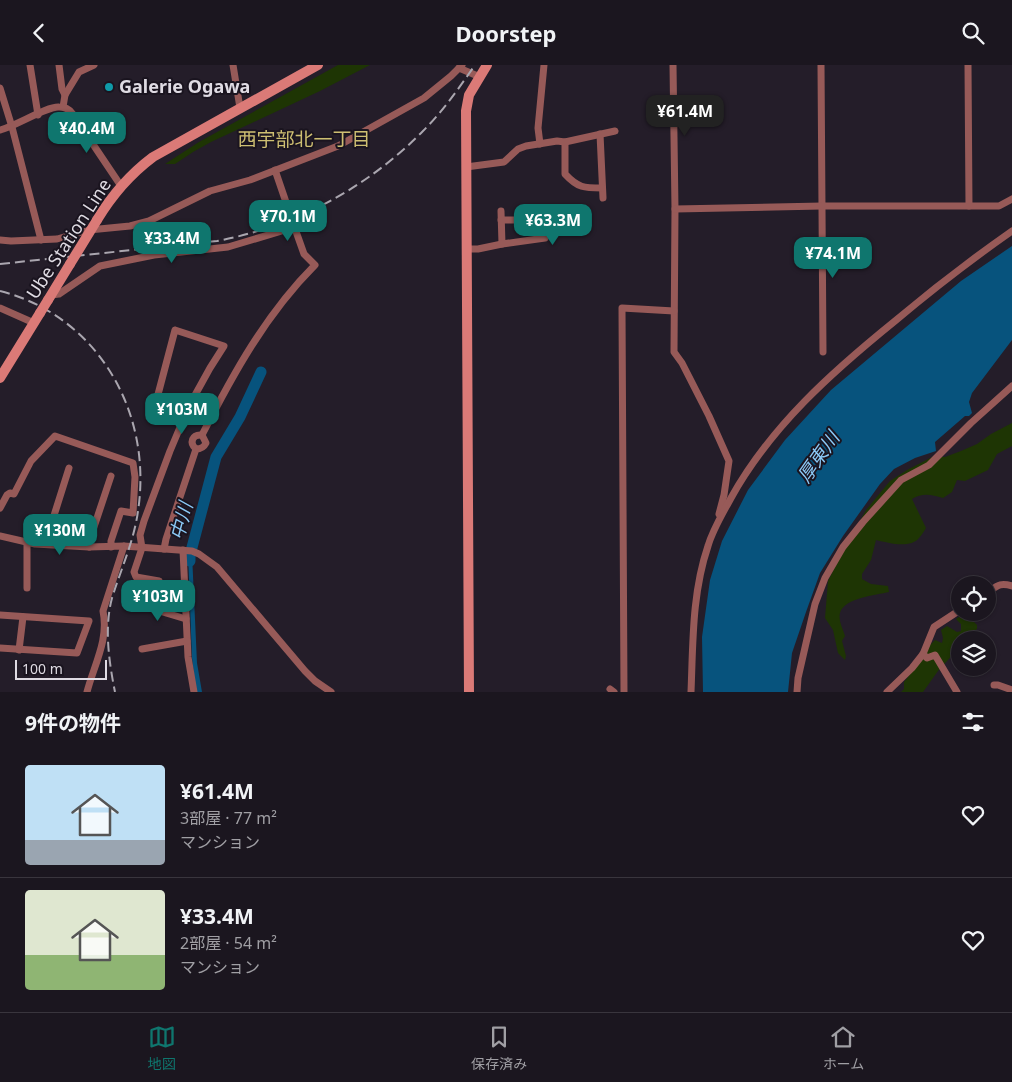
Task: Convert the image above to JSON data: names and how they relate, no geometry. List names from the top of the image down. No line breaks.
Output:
{"streets":{"street":["Ube Station Line"]},"districts":["西宇部北一丁目"],"water":["厚東川","中川"],"places":["Galerie Ogawa"],"scale_bar":"100 m","page":{"header":"Doorstep","price":["¥61.4M","¥40.4M","¥70.1M","¥63.3M","¥33.4M","¥74.1M","¥103M","¥130M","¥103M"],"scale":"100 m","heading":"9件の物件","list":[{"name":"¥61.4M","note":"3部屋 · 77 m² · マンション"},{"name":"¥33.4M","note":"2部屋 · 54 m² · マンション"}],"tabs":["地図","保存済み","ホーム"]}}
